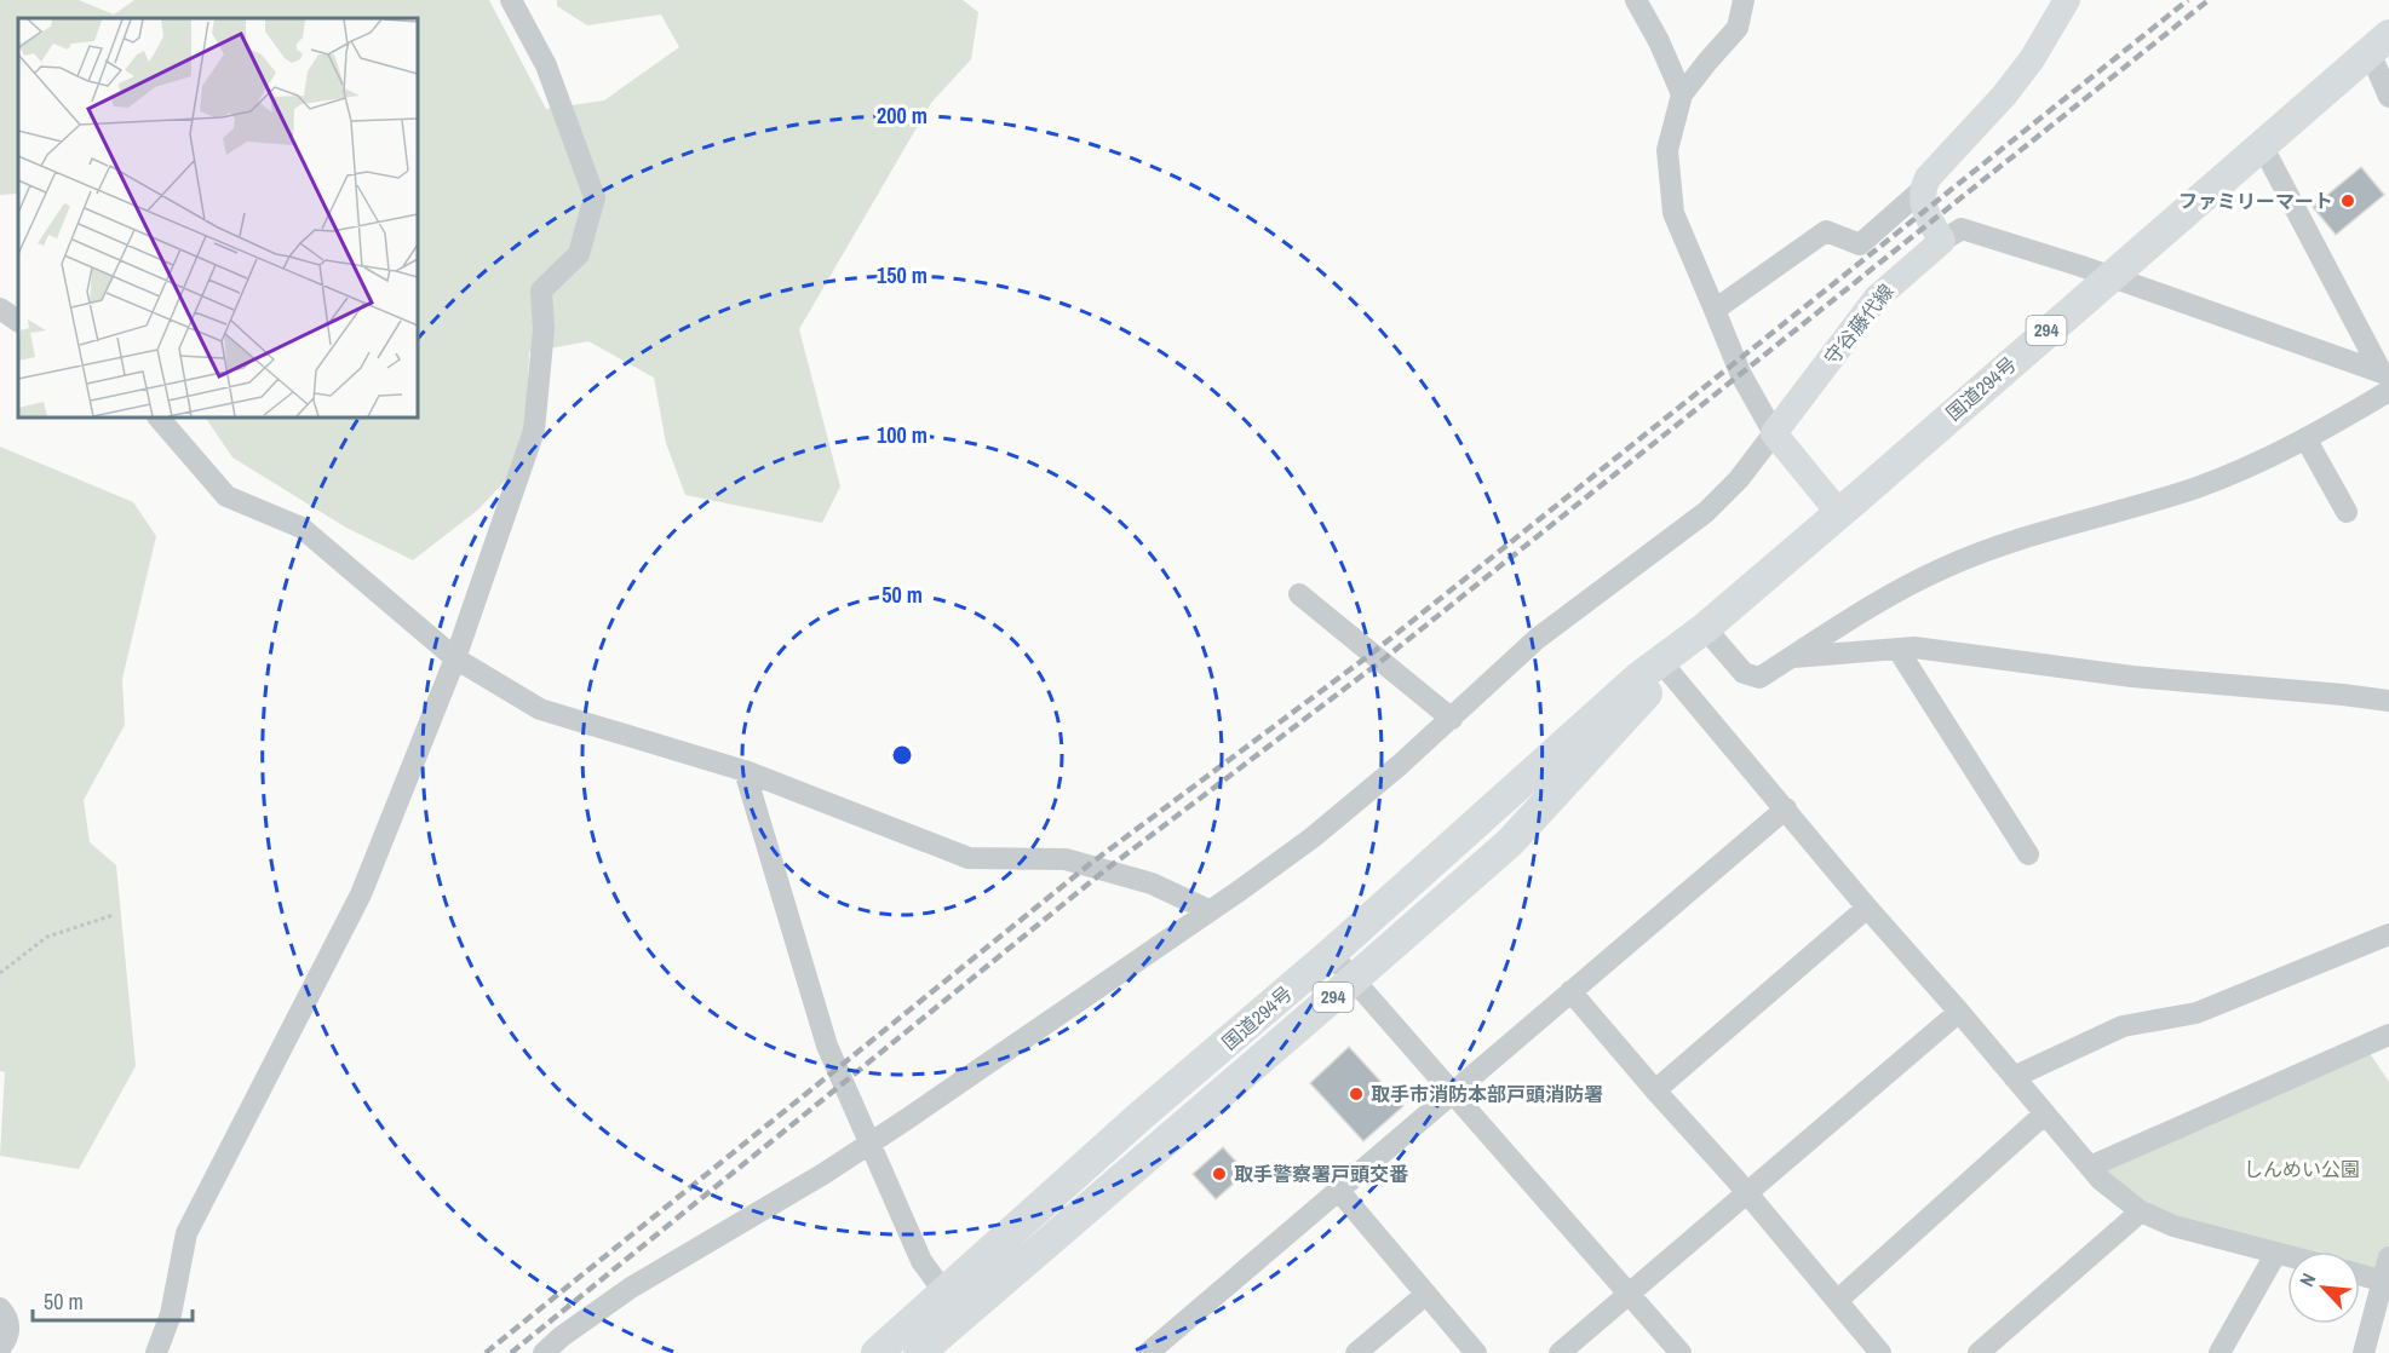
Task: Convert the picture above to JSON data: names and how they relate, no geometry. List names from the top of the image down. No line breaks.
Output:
{"streets":{"highway":["294","国道294号"],"main road":["守谷藤代線"]},"parks":["しんめい公園"],"places":["ファミリーマート","取手市消防本部戸頭消防署","取手警察署戸頭交番"],"scale_bar":"50 m","north":"top left","rings":["200 m","150 m","100 m","50 m"]}
